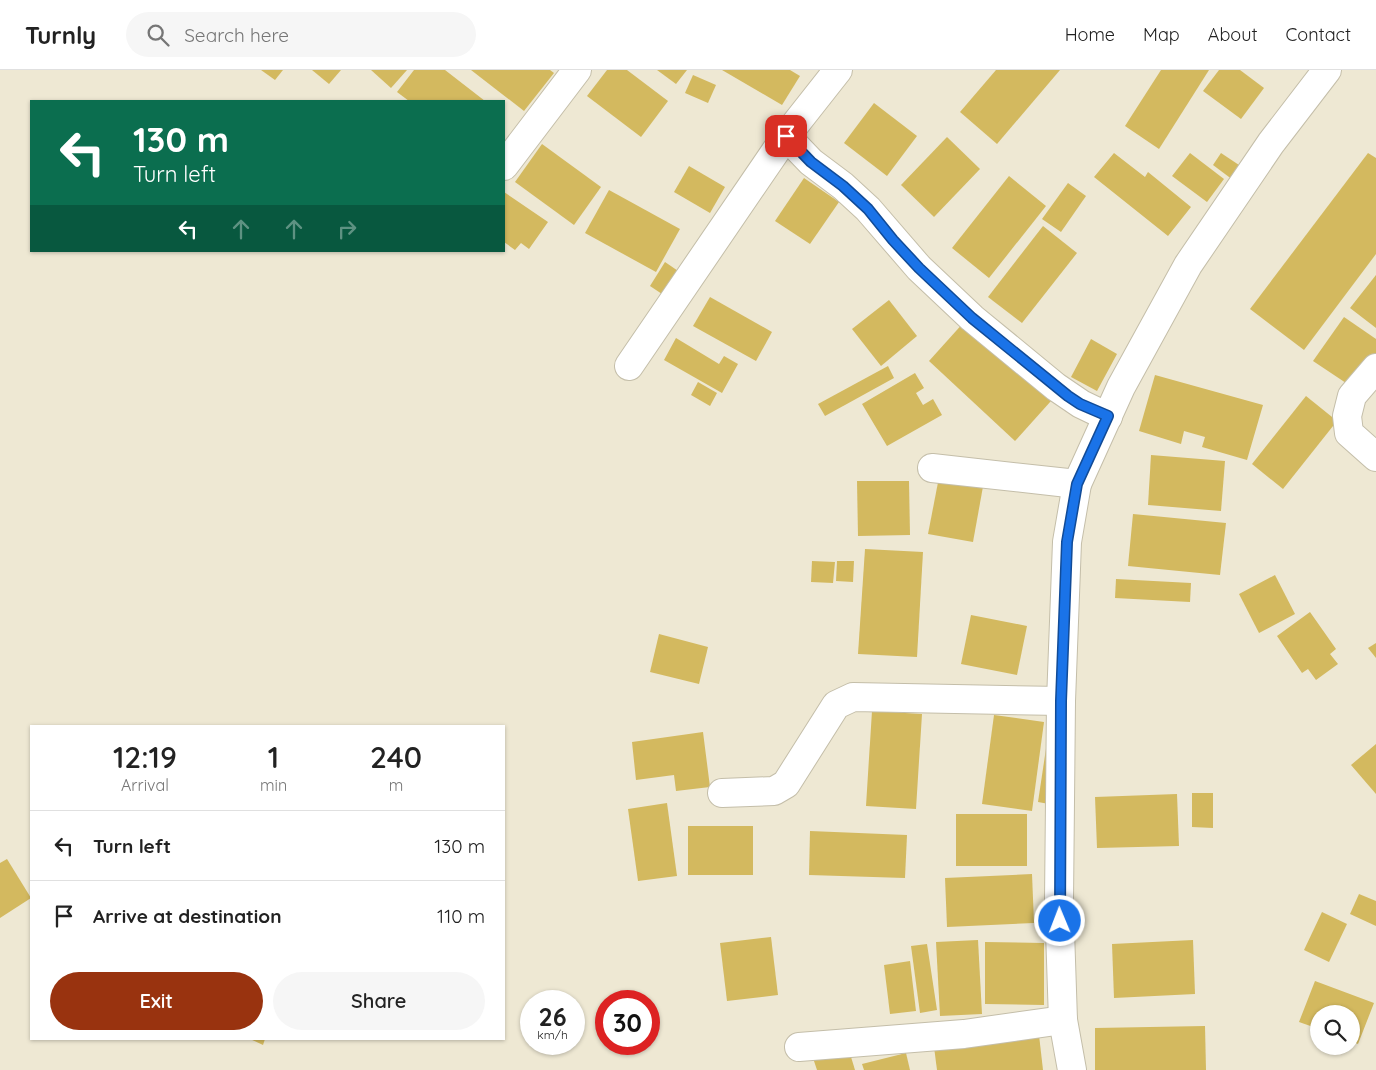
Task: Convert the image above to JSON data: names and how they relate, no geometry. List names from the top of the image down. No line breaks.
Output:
{"page":{"header":"Turnly","search":"Search here","nav":["Home","Map","About","Contact"],"turn":["130 m","Turn left"],"eta":["12:19","Arrival","1","min","240","m"],"list":[{"name":"Turn left","value":"130 m"},{"name":"Arrive at destination","value":"110 m"}],"buttons":["Exit","Share"],"speed":"26 km/h","limit":"30"}}
